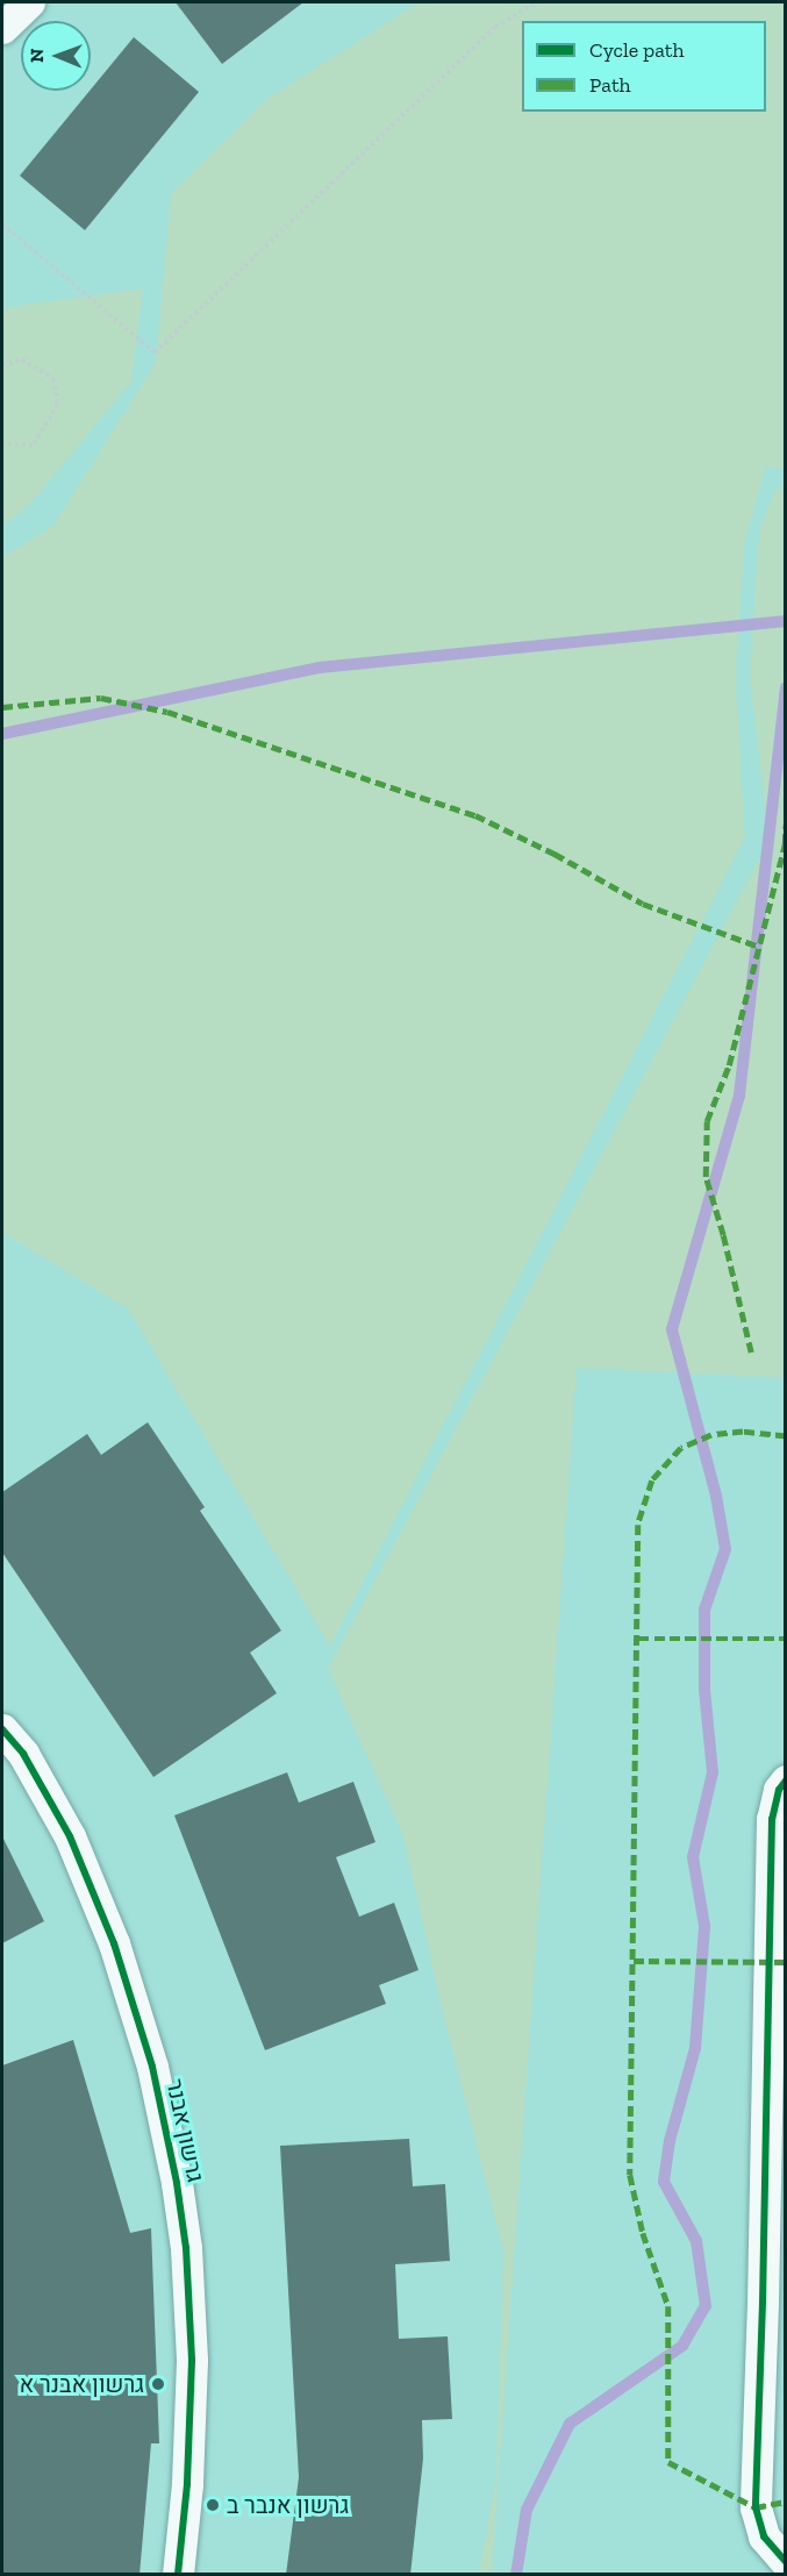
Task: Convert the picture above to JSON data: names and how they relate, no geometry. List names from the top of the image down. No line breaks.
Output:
{"streets":{"street":["גרשון אבנר"]},"places":["גרשון אבנר א","גרשון אנבר ב"],"legend":["Cycle path","Path"],"north":"left"}
